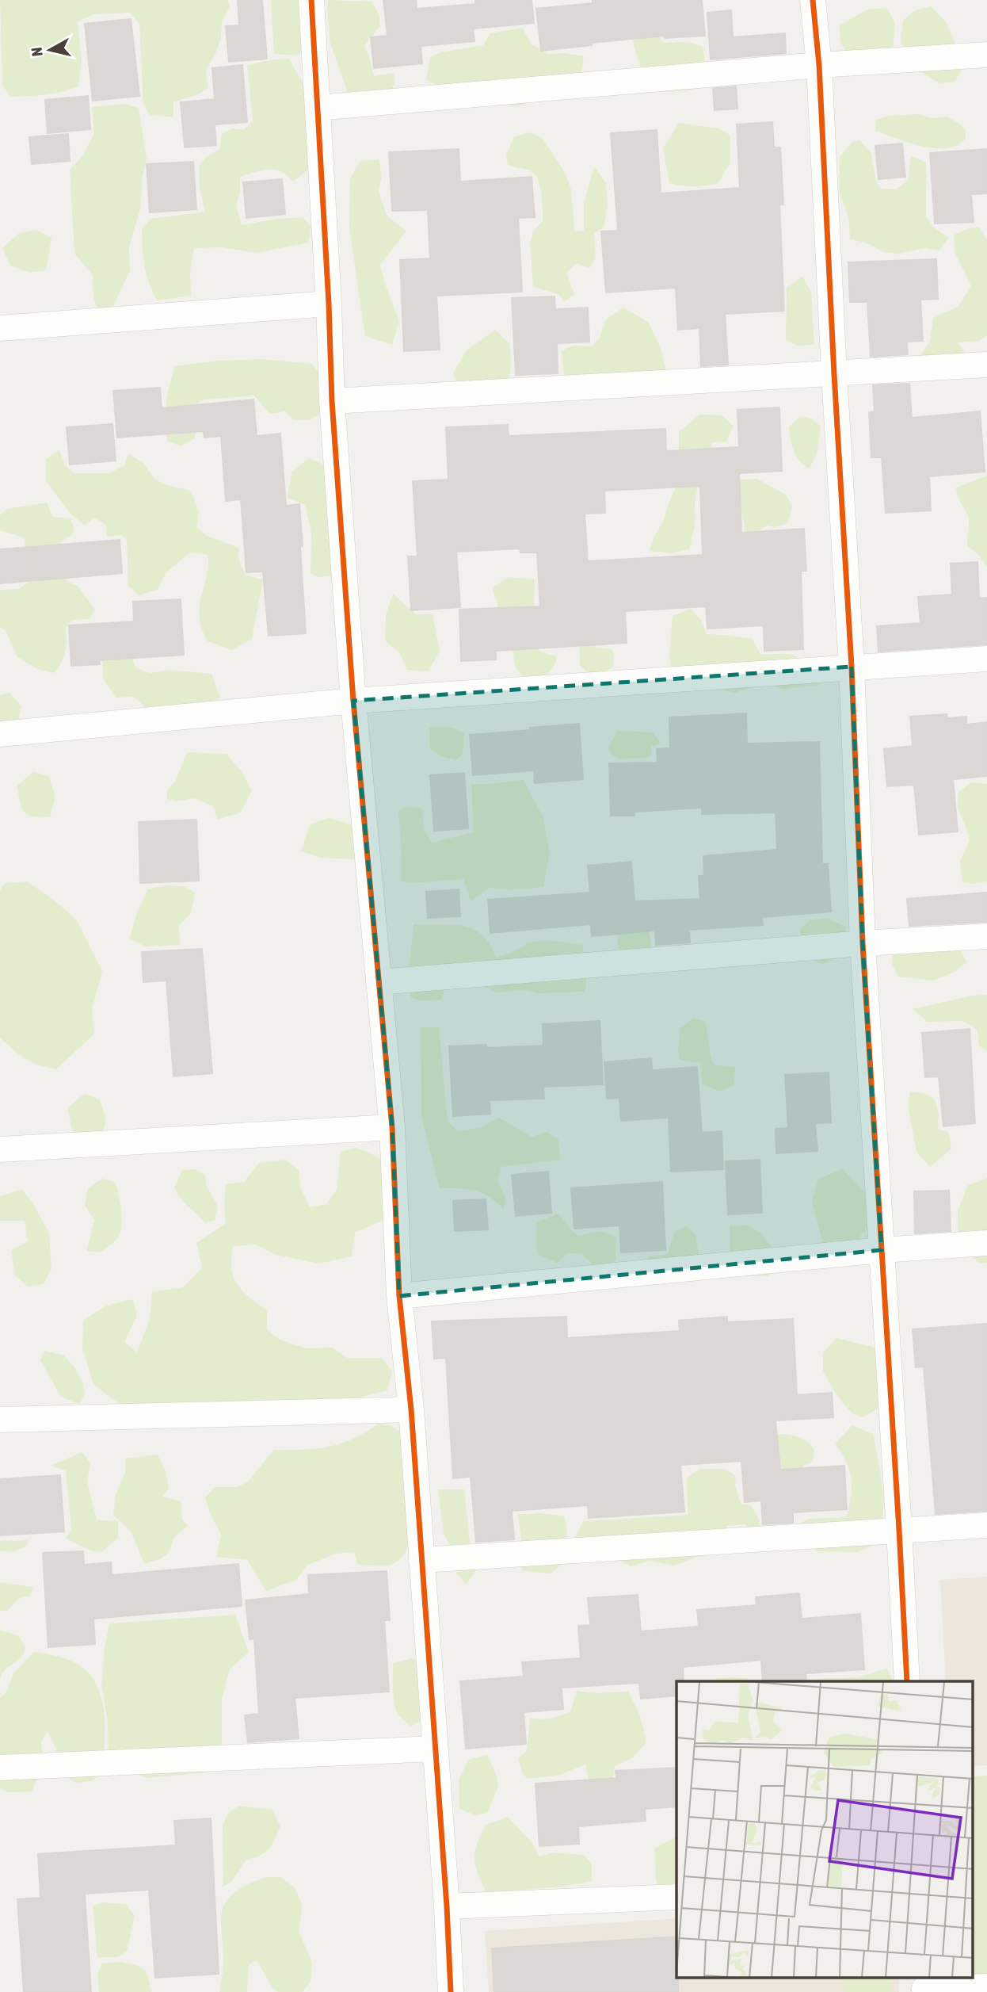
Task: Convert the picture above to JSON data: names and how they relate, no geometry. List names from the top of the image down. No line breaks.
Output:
{"north":"left"}
